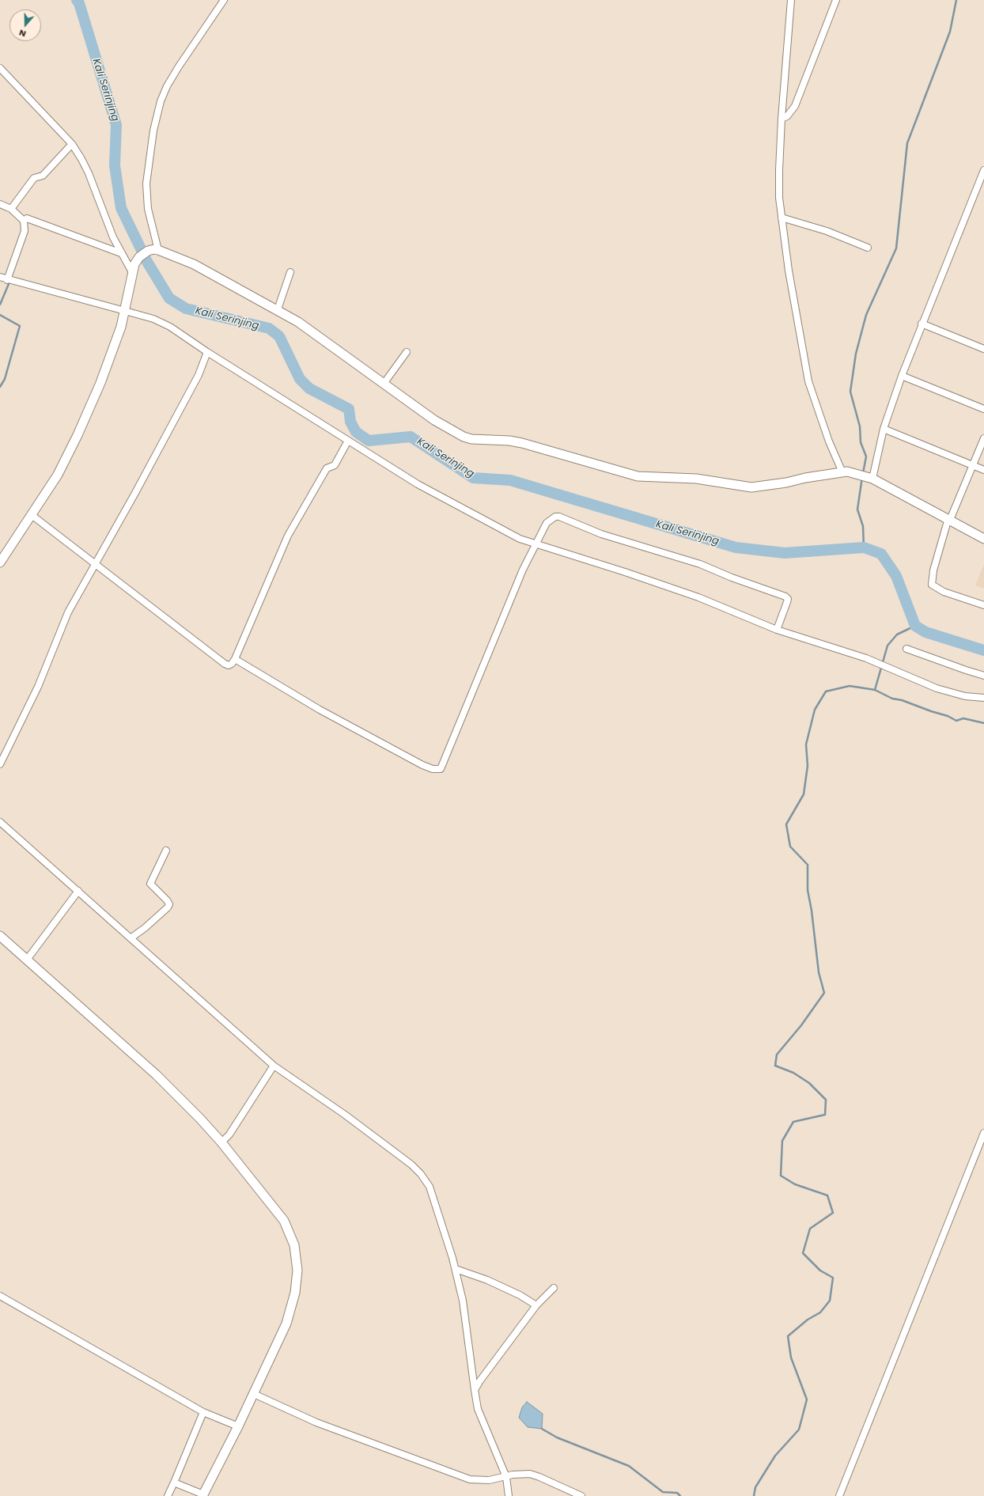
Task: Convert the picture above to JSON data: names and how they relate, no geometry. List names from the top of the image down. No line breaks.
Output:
{"water":["Kali Serinjing"],"north":"bottom"}
